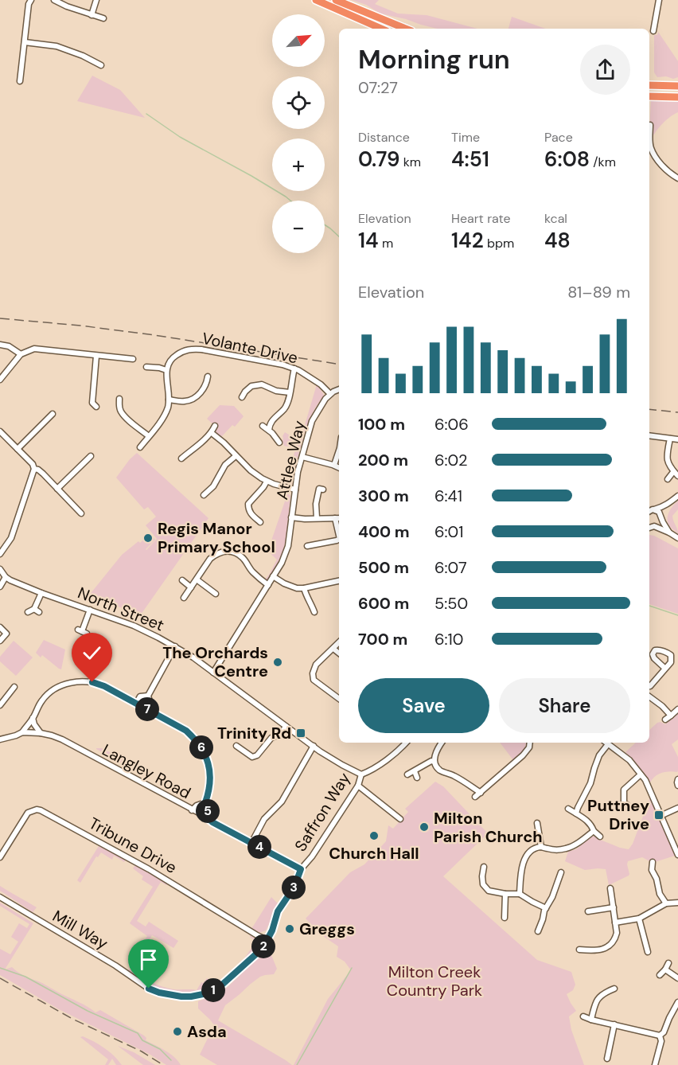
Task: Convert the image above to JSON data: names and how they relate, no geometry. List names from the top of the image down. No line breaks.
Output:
{"streets":{"street":["Volante Drive","Attlee Way","North Street","Langley Road","Saffron Way","Tribune Drive","Mill Way"]},"crossings":[["Volante Drive","Attlee Way"],["Attlee Way","North Street"],["North Street","Saffron Way"],["Langley Road","Saffron Way"],["Saffron Way","Tribune Drive"],["Saffron Way","Mill Way"],["Tribune Drive","Mill Way"]],"parks":["Milton Creek Country Park"],"places":{"other":["Regis Manor Primary School","The Orchards Centre","Milton Parish Church","Church Hall","Greggs","Asda"],"transit":["Trinity Rd","Puttney Drive"]},"north":"top right","page":{"map_buttons":["+","−"],"heading":["Morning run","07:27"],"stats":[["Distance","0.79 km"],["Time","4:51"],["Pace","6:08 /km"],["Elevation","14 m"],["Heart rate","142 bpm"],["kcal","48"]],"chart":["Elevation","81–89 m"],"list":[{"name":"100 m","note":"6:06"},{"name":"200 m","note":"6:02"},{"name":"300 m","note":"6:41"},{"name":"400 m","note":"6:01"},{"name":"500 m","note":"6:07"},{"name":"600 m","note":"5:50"},{"name":"700 m","note":"6:10"}],"buttons":["Save","Share"],"pins":["7","6","5","4","3","2","1"]}}
